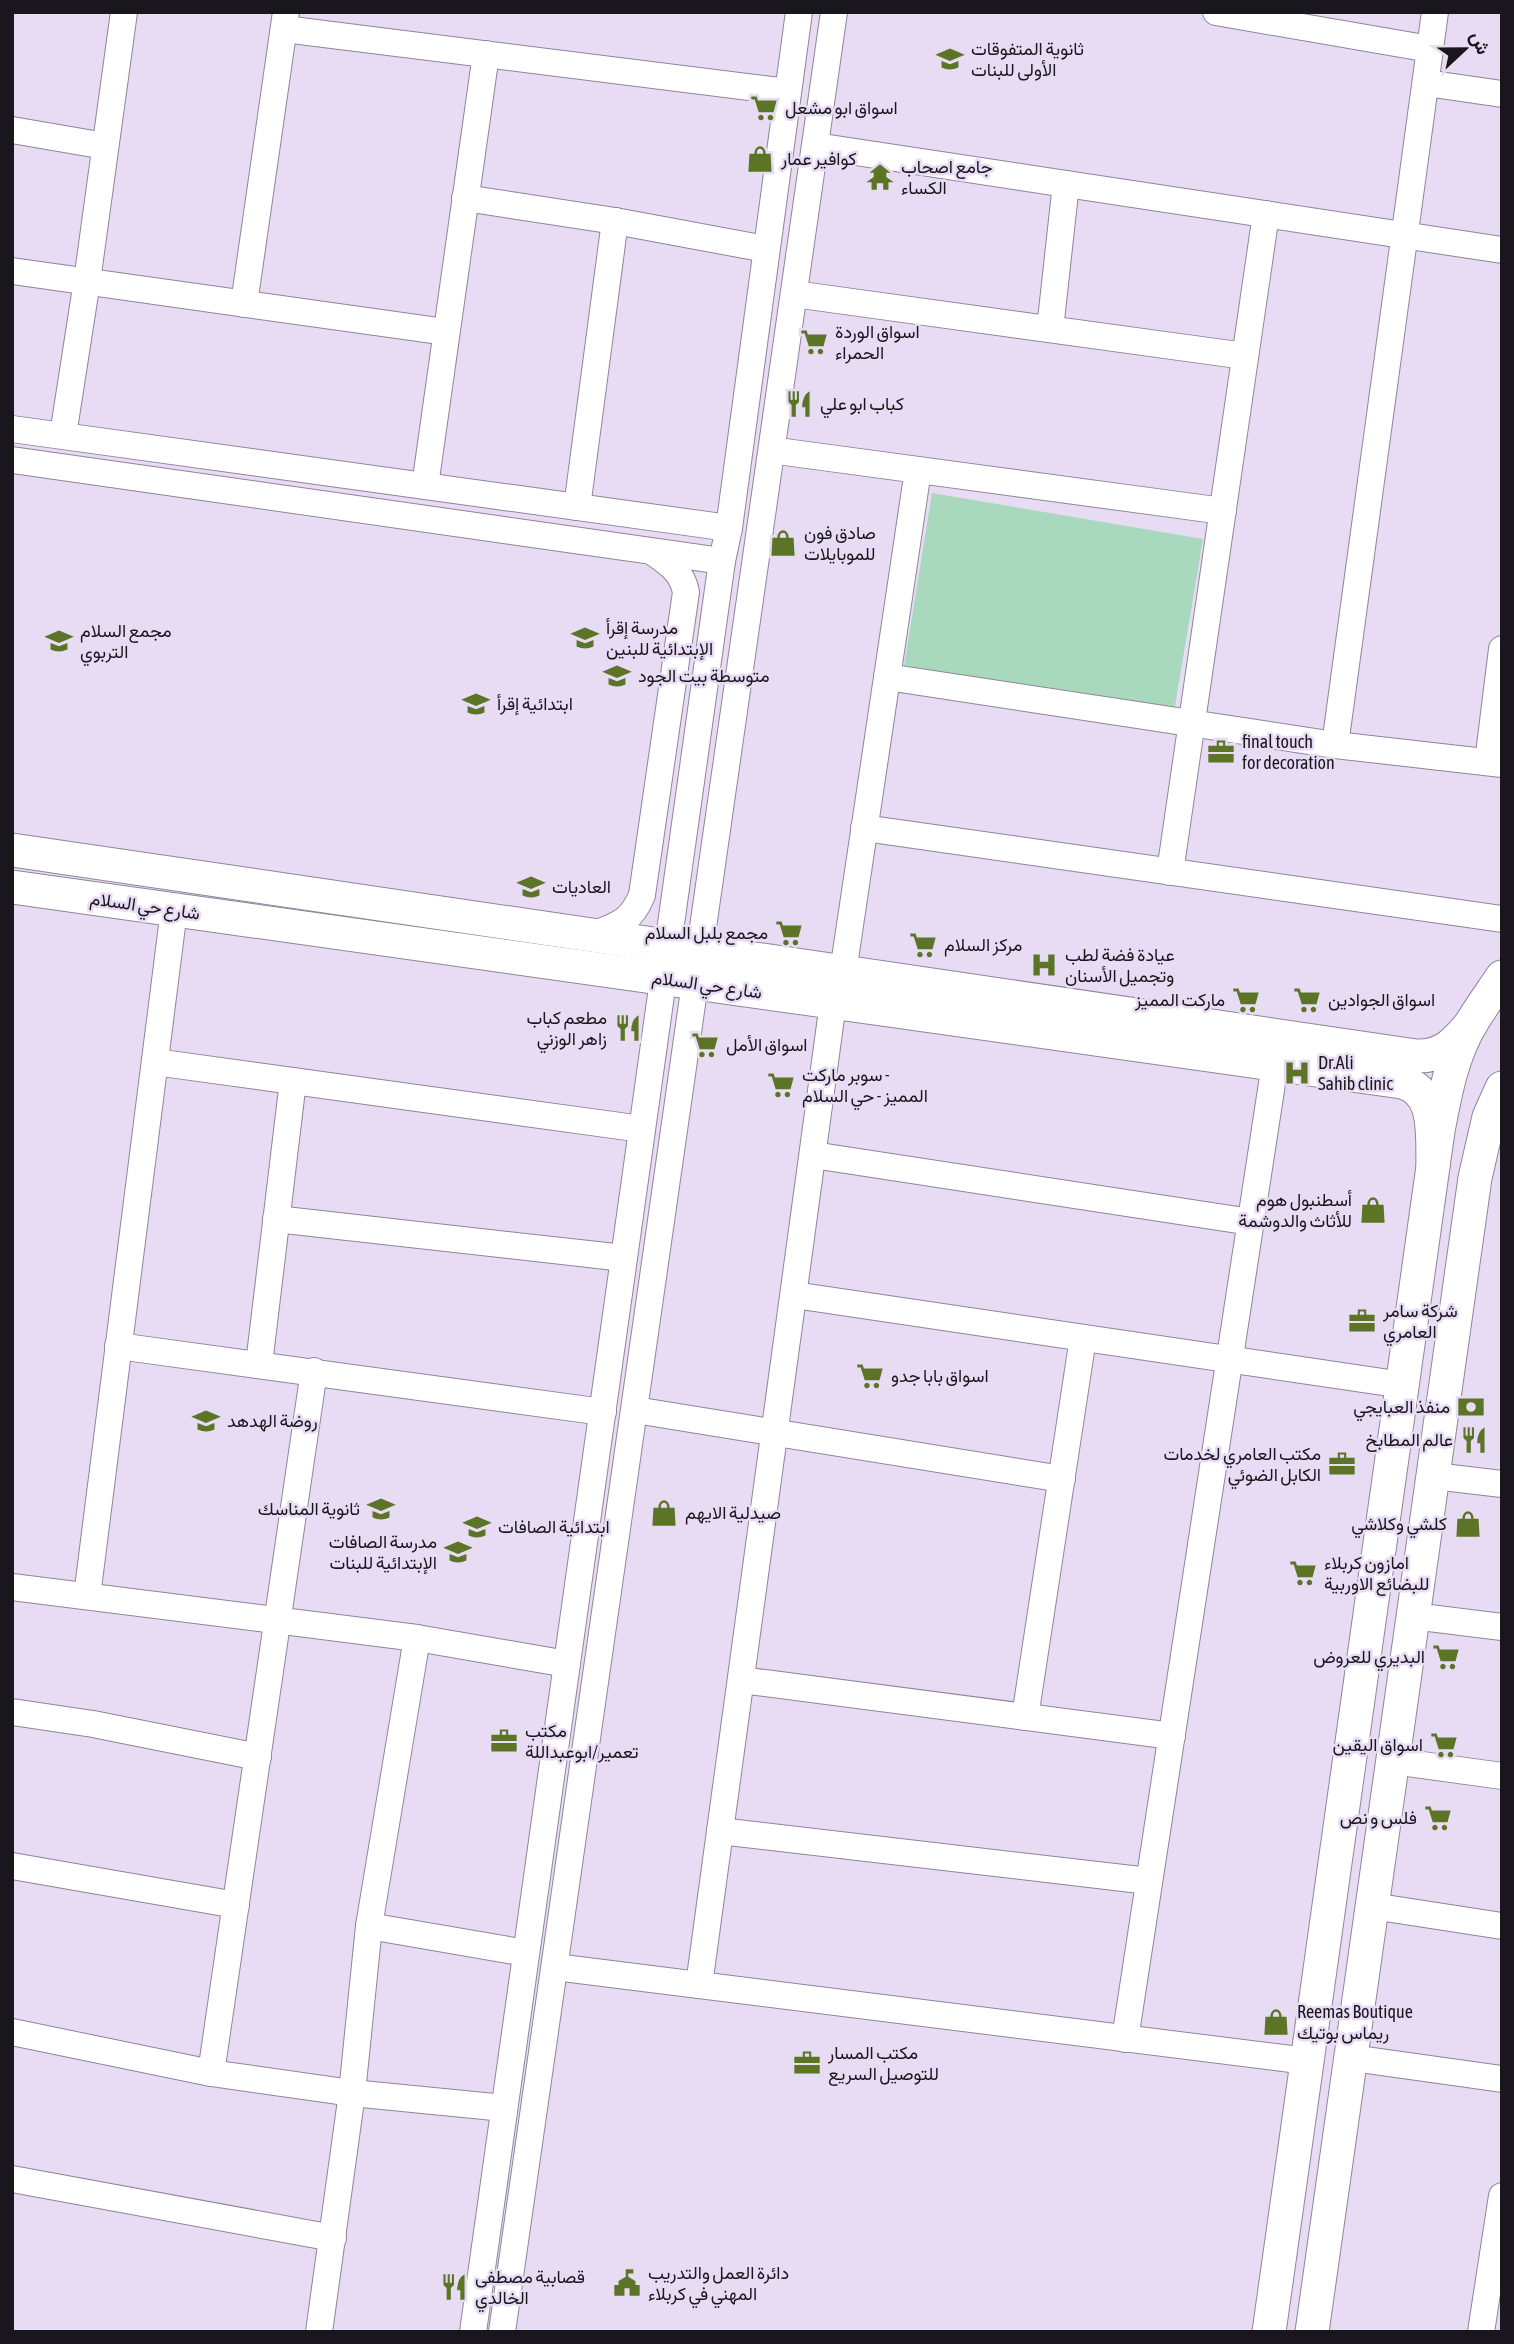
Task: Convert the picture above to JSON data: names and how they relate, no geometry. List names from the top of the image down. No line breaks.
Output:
{"streets":{"main road":["شارع حي السلام"]},"places":{"school or university":["ثانوية المتفوقات الأولى للبنات","مدرسة إقرأ الإبتدائية للبنين","مجمع السلام التربوي","متوسطة بيت الجود","ابتدائية إقرأ","العاديات","روضة الهدهد","ثانوية المناسك","ابتدائية الصافات","مدرسة الصافات الإبتدائية للبنات"],"supermarket":["اسواق ابو مشعل","اسواق الوردة الحمراء","مجمع بلبل السلام","مركز السلام","ماركت المميز","اسواق الجوادين","اسواق الأمل","سوبر ماركت - المميز - حي السلام","اسواق بابا جدو","امازون كربلاء للبضائع الاوربية","البديري للعروض","اسواق اليقين","فلس و نص"],"shop":["كوافير عمار","صادق فون للموبايلات","أسطنبول هوم للأثاث والدوشمة","صيدلية الايهم","كلشي وكلاشي","Reemas Boutique ريماس بوتيك"],"temple":["جامع اصحاب الكساء"],"restaurant":["كباب ابو علي","مطعم كباب زاهر الوزني","عالم المطابخ","قصابية مصطفى الخالدي"],"office":["final touch for decoration","شركة سامر العامري","مكتب العامري لخدمات الكابل الضوئي","مكتب تعمير/ابوعبداللة","مكتب المسار للتوصيل السريع"],"hospital":["عيادة فضة لطب وتجميل الأسنان","Dr.Ali Sahib clinic"],"bank":["منفذ العبايجي"],"public building":["دائرة العمل والتدريب المهني في كربلاء"]},"north":"right"}
